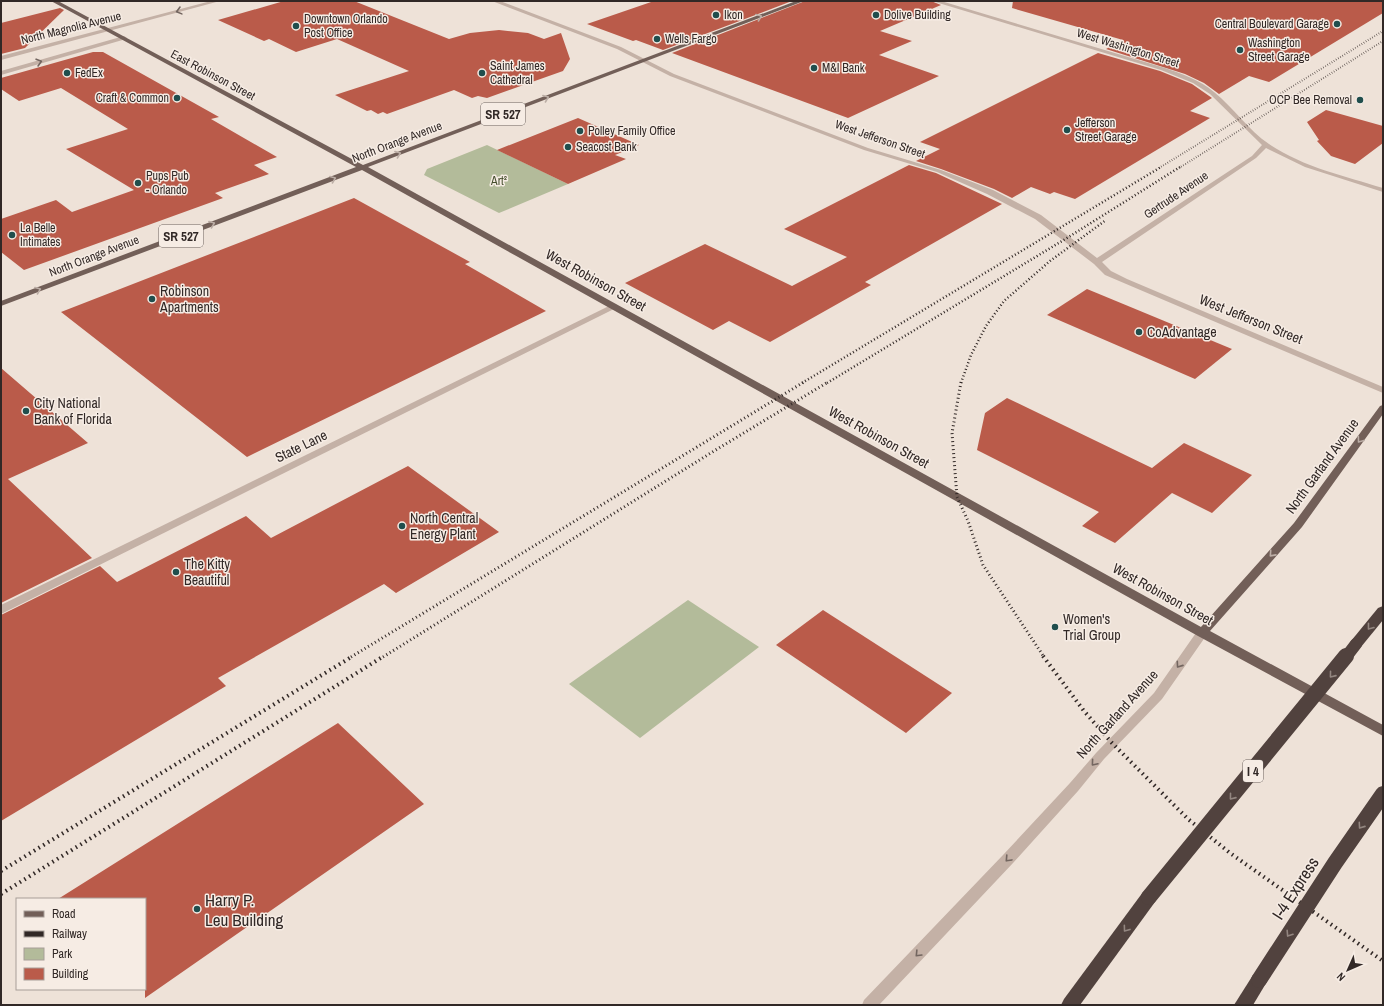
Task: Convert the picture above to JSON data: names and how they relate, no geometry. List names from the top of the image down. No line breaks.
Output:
{"streets":{"highway":["I 4","I-4 Express"],"main road":["East Robinson Street","SR 527","North Orange Avenue","West Robinson Street","North Garland Avenue"],"street":["North Magnolia Avenue","West Washington Street","West Jefferson Street","Gertrude Avenue","State Lane"]},"crossings":[["North Magnolia Avenue","East Robinson Street"],["West Washington Street","Gertrude Avenue"],["East Robinson Street","North Orange Avenue"],["East Robinson Street","West Robinson Street"],["West Jefferson Street","North Orange Avenue"],["West Jefferson Street","Gertrude Avenue"],["North Orange Avenue","West Robinson Street"],["West Robinson Street","State Lane"],["West Robinson Street","North Garland Avenue"]],"one_way":["North Orange Avenue","North Garland Avenue","I-4 Express"],"parks":["Art²"],"places":["Ikon","Dolive Building","Central Boulevard Garage","Downtown Orlando Post Office","Wells Fargo","Washington Street Garage","M&I Bank","FedEx","Saint James Cathedral","Craft & Common","OCP Bee Removal","Jefferson Street Garage","Polley Family Office","Seacost Bank","Pups Pub - Orlando","La Belle Intimates","Robinson Apartments","CoAdvantage","City National Bank of Florida","North Central Energy Plant","The Kitty Beautiful","Women's Trial Group","Harry P. Leu Building"],"legend":["Road","Railway","Park","Building"],"north":"bottom left"}
